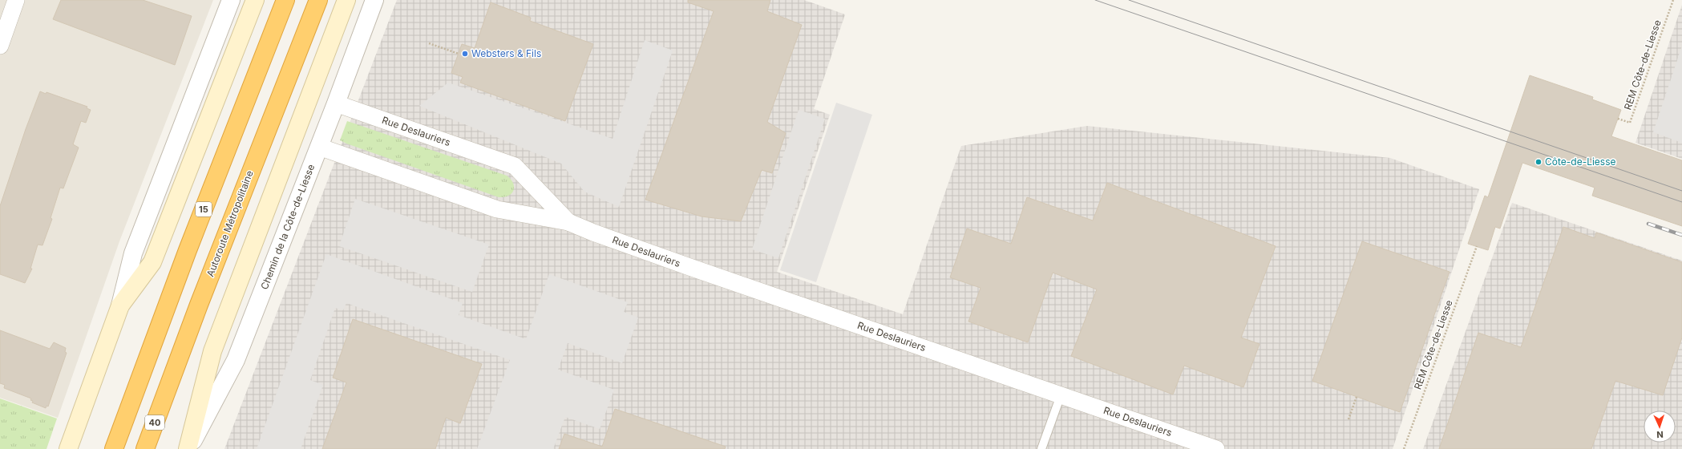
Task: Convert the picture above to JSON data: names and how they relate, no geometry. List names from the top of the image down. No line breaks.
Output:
{"streets":{"highway":["15","Autoroute Métropolitaine","40"],"main road":["Chemin de la Côte-de-Liesse"],"street":["Rue Deslauriers"],"path":["REM Côte-de-Liesse"]},"crossings":[["Rue Deslauriers","Chemin de la Côte-de-Liesse"]],"places":["Websters & Fils","Côte-de-Liesse"],"north":"bottom"}
